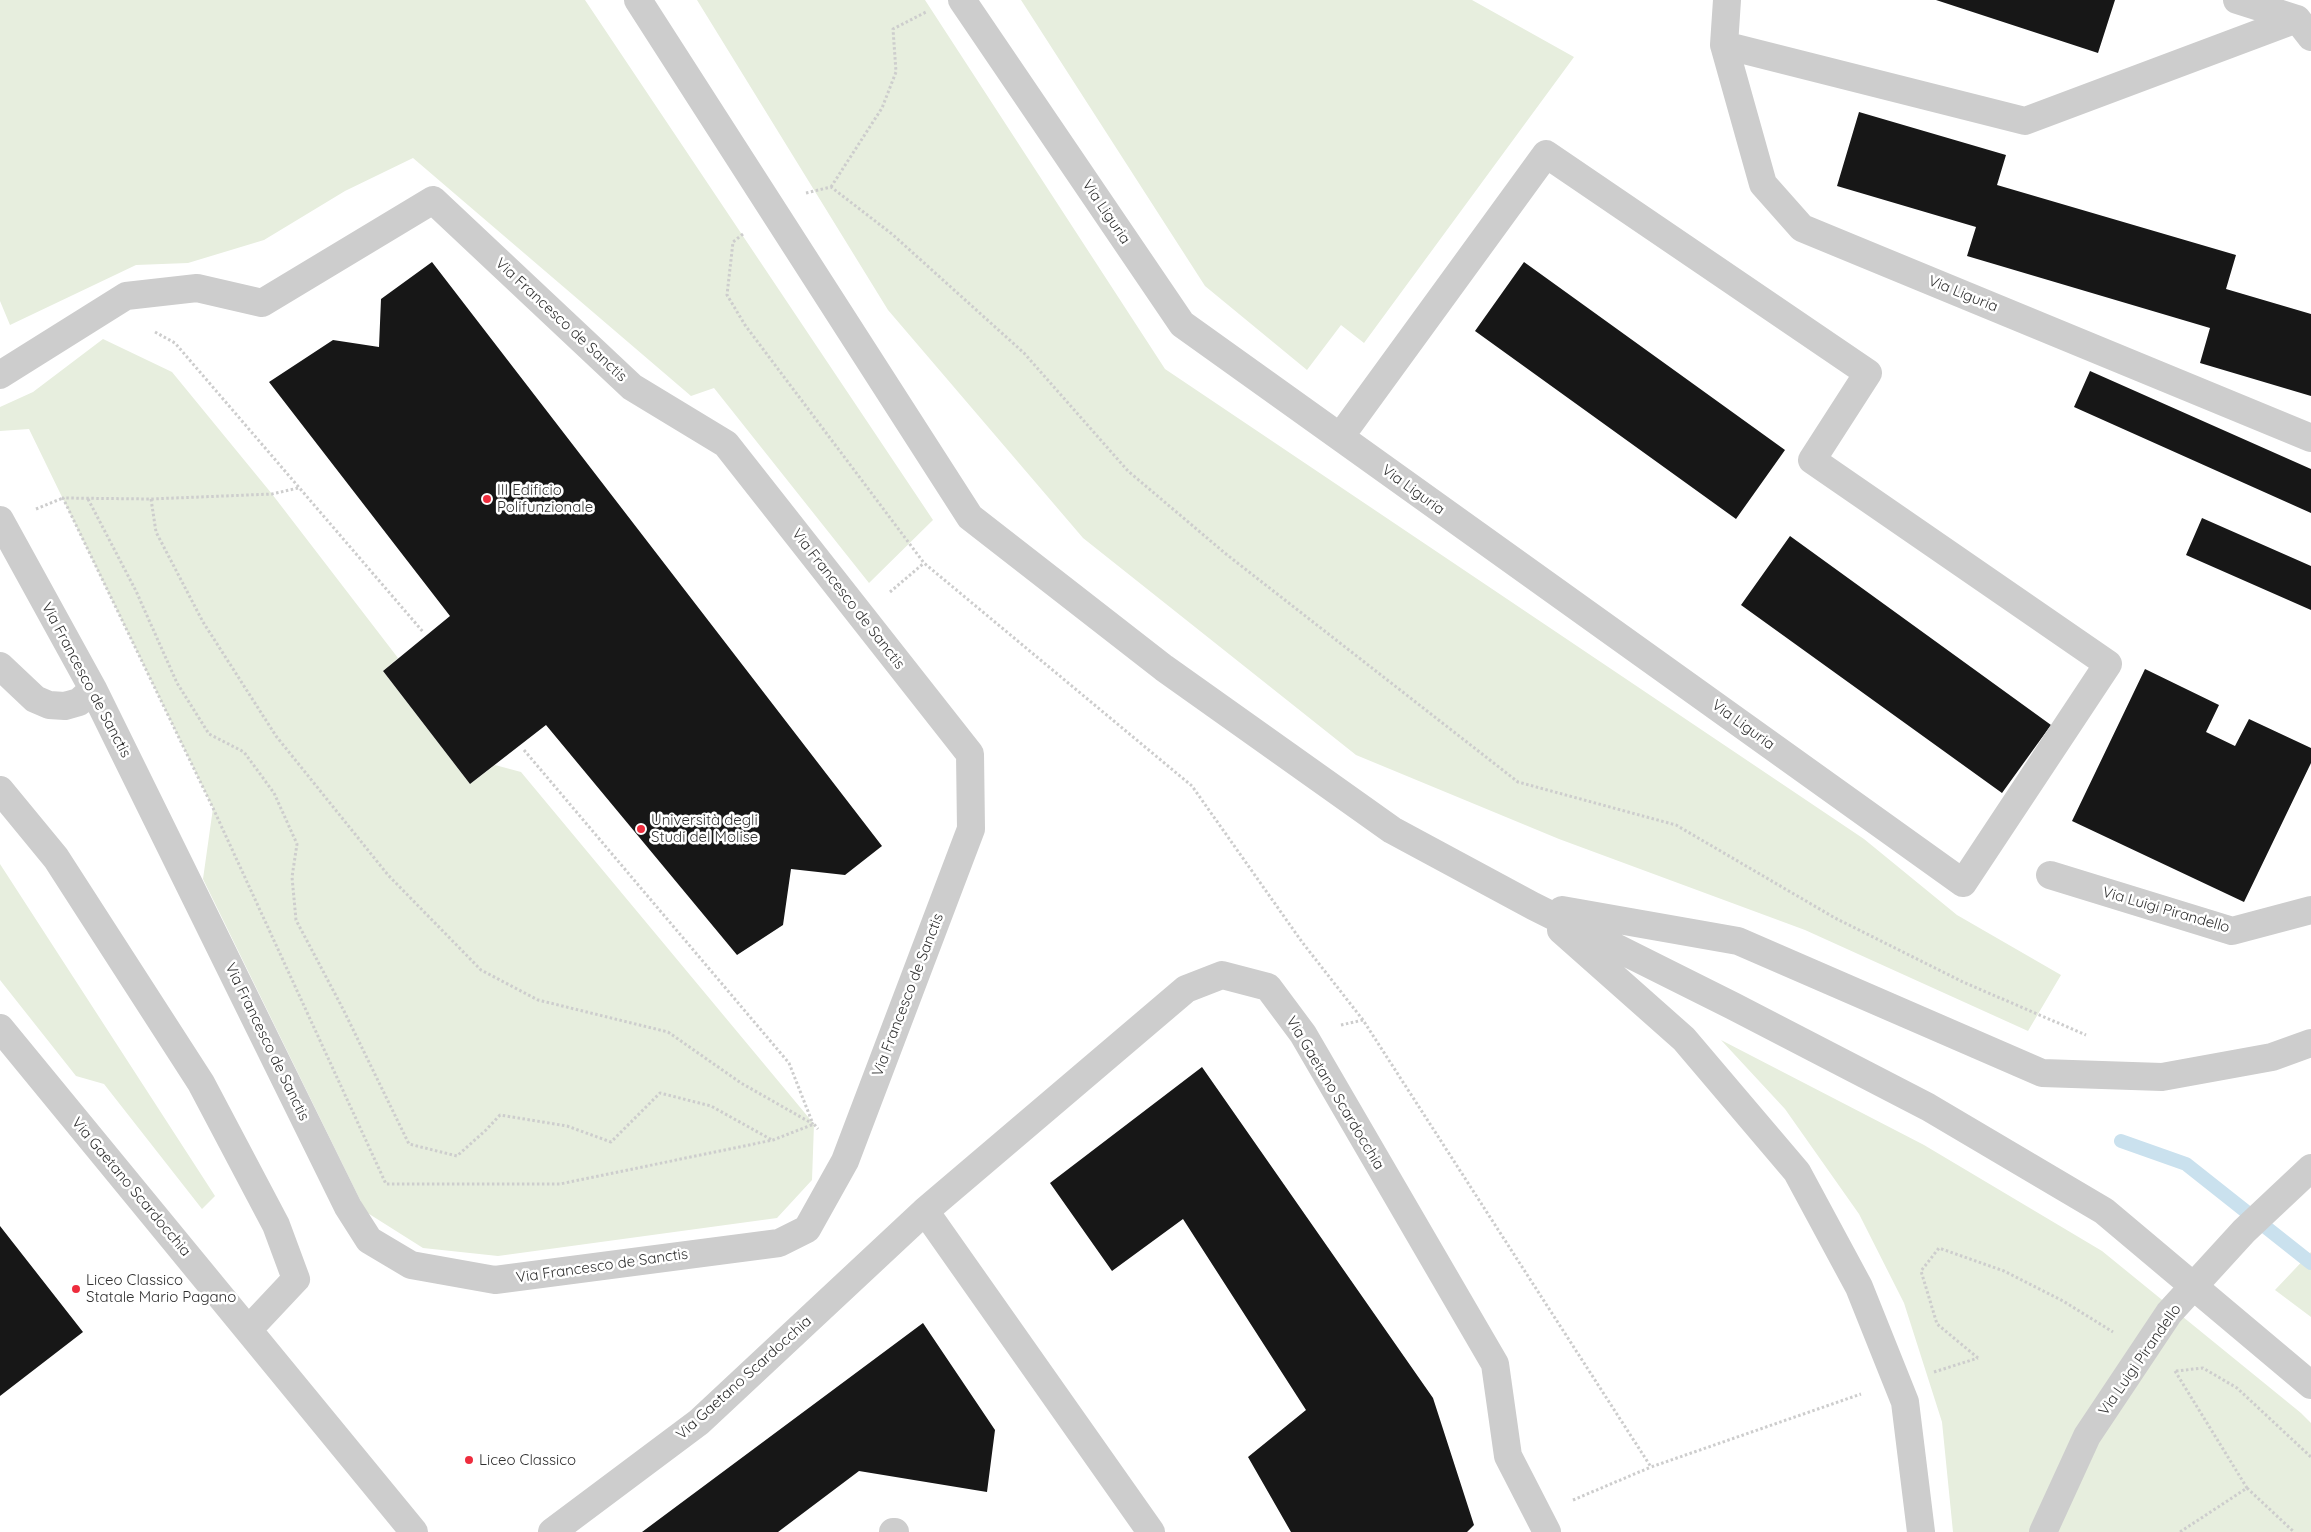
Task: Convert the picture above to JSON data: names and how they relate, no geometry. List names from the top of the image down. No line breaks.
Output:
{"streets":{"street":["Via Liguria","Via Francesco de Sanctis","Via Luigi Pirandello","Via Gaetano Scardocchia"]},"places":["III Edificio Polifunzionale","Università degli Studi del Molise","Liceo Classico Statale Mario Pagano","Liceo Classico"]}
